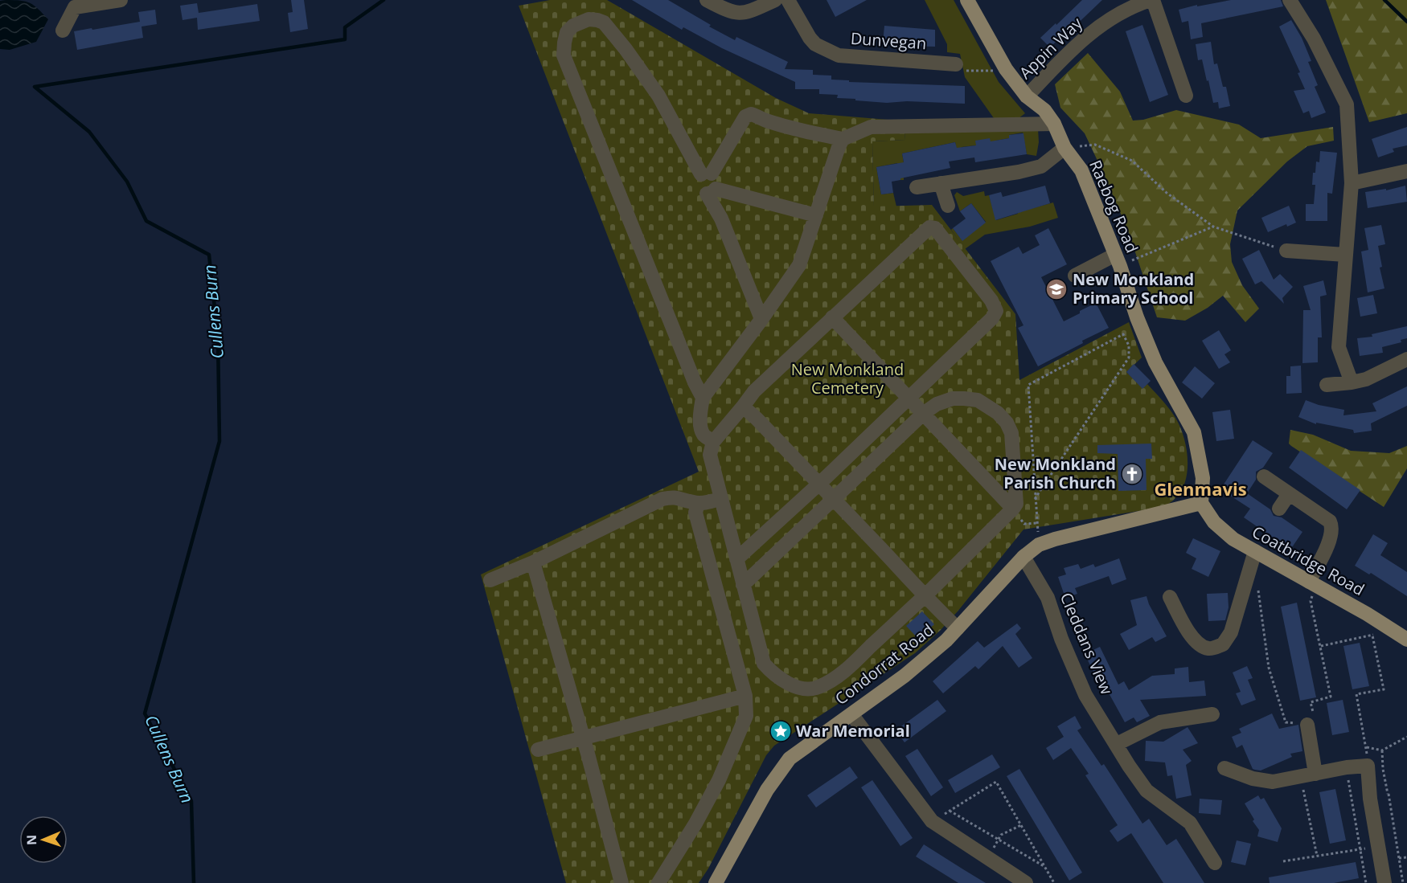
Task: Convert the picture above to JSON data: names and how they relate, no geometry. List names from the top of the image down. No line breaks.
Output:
{"streets":{"main road":["Raebog Road","Coatbridge Road","Condorrat Road"],"street":["Dunvegan","Appin Way","Cleddans View"]},"crossings":[["Appin Way","Raebog Road"],["Raebog Road","Coatbridge Road"],["Raebog Road","Condorrat Road"],["Coatbridge Road","Condorrat Road"],["Cleddans View","Condorrat Road"]],"districts":["Glenmavis"],"water":["Cullens Burn"],"parks":["New Monkland Cemetery"],"places":{"school or university":["New Monkland Primary School"],"church":["New Monkland Parish Church"],"place":["War Memorial"]},"north":"left"}
